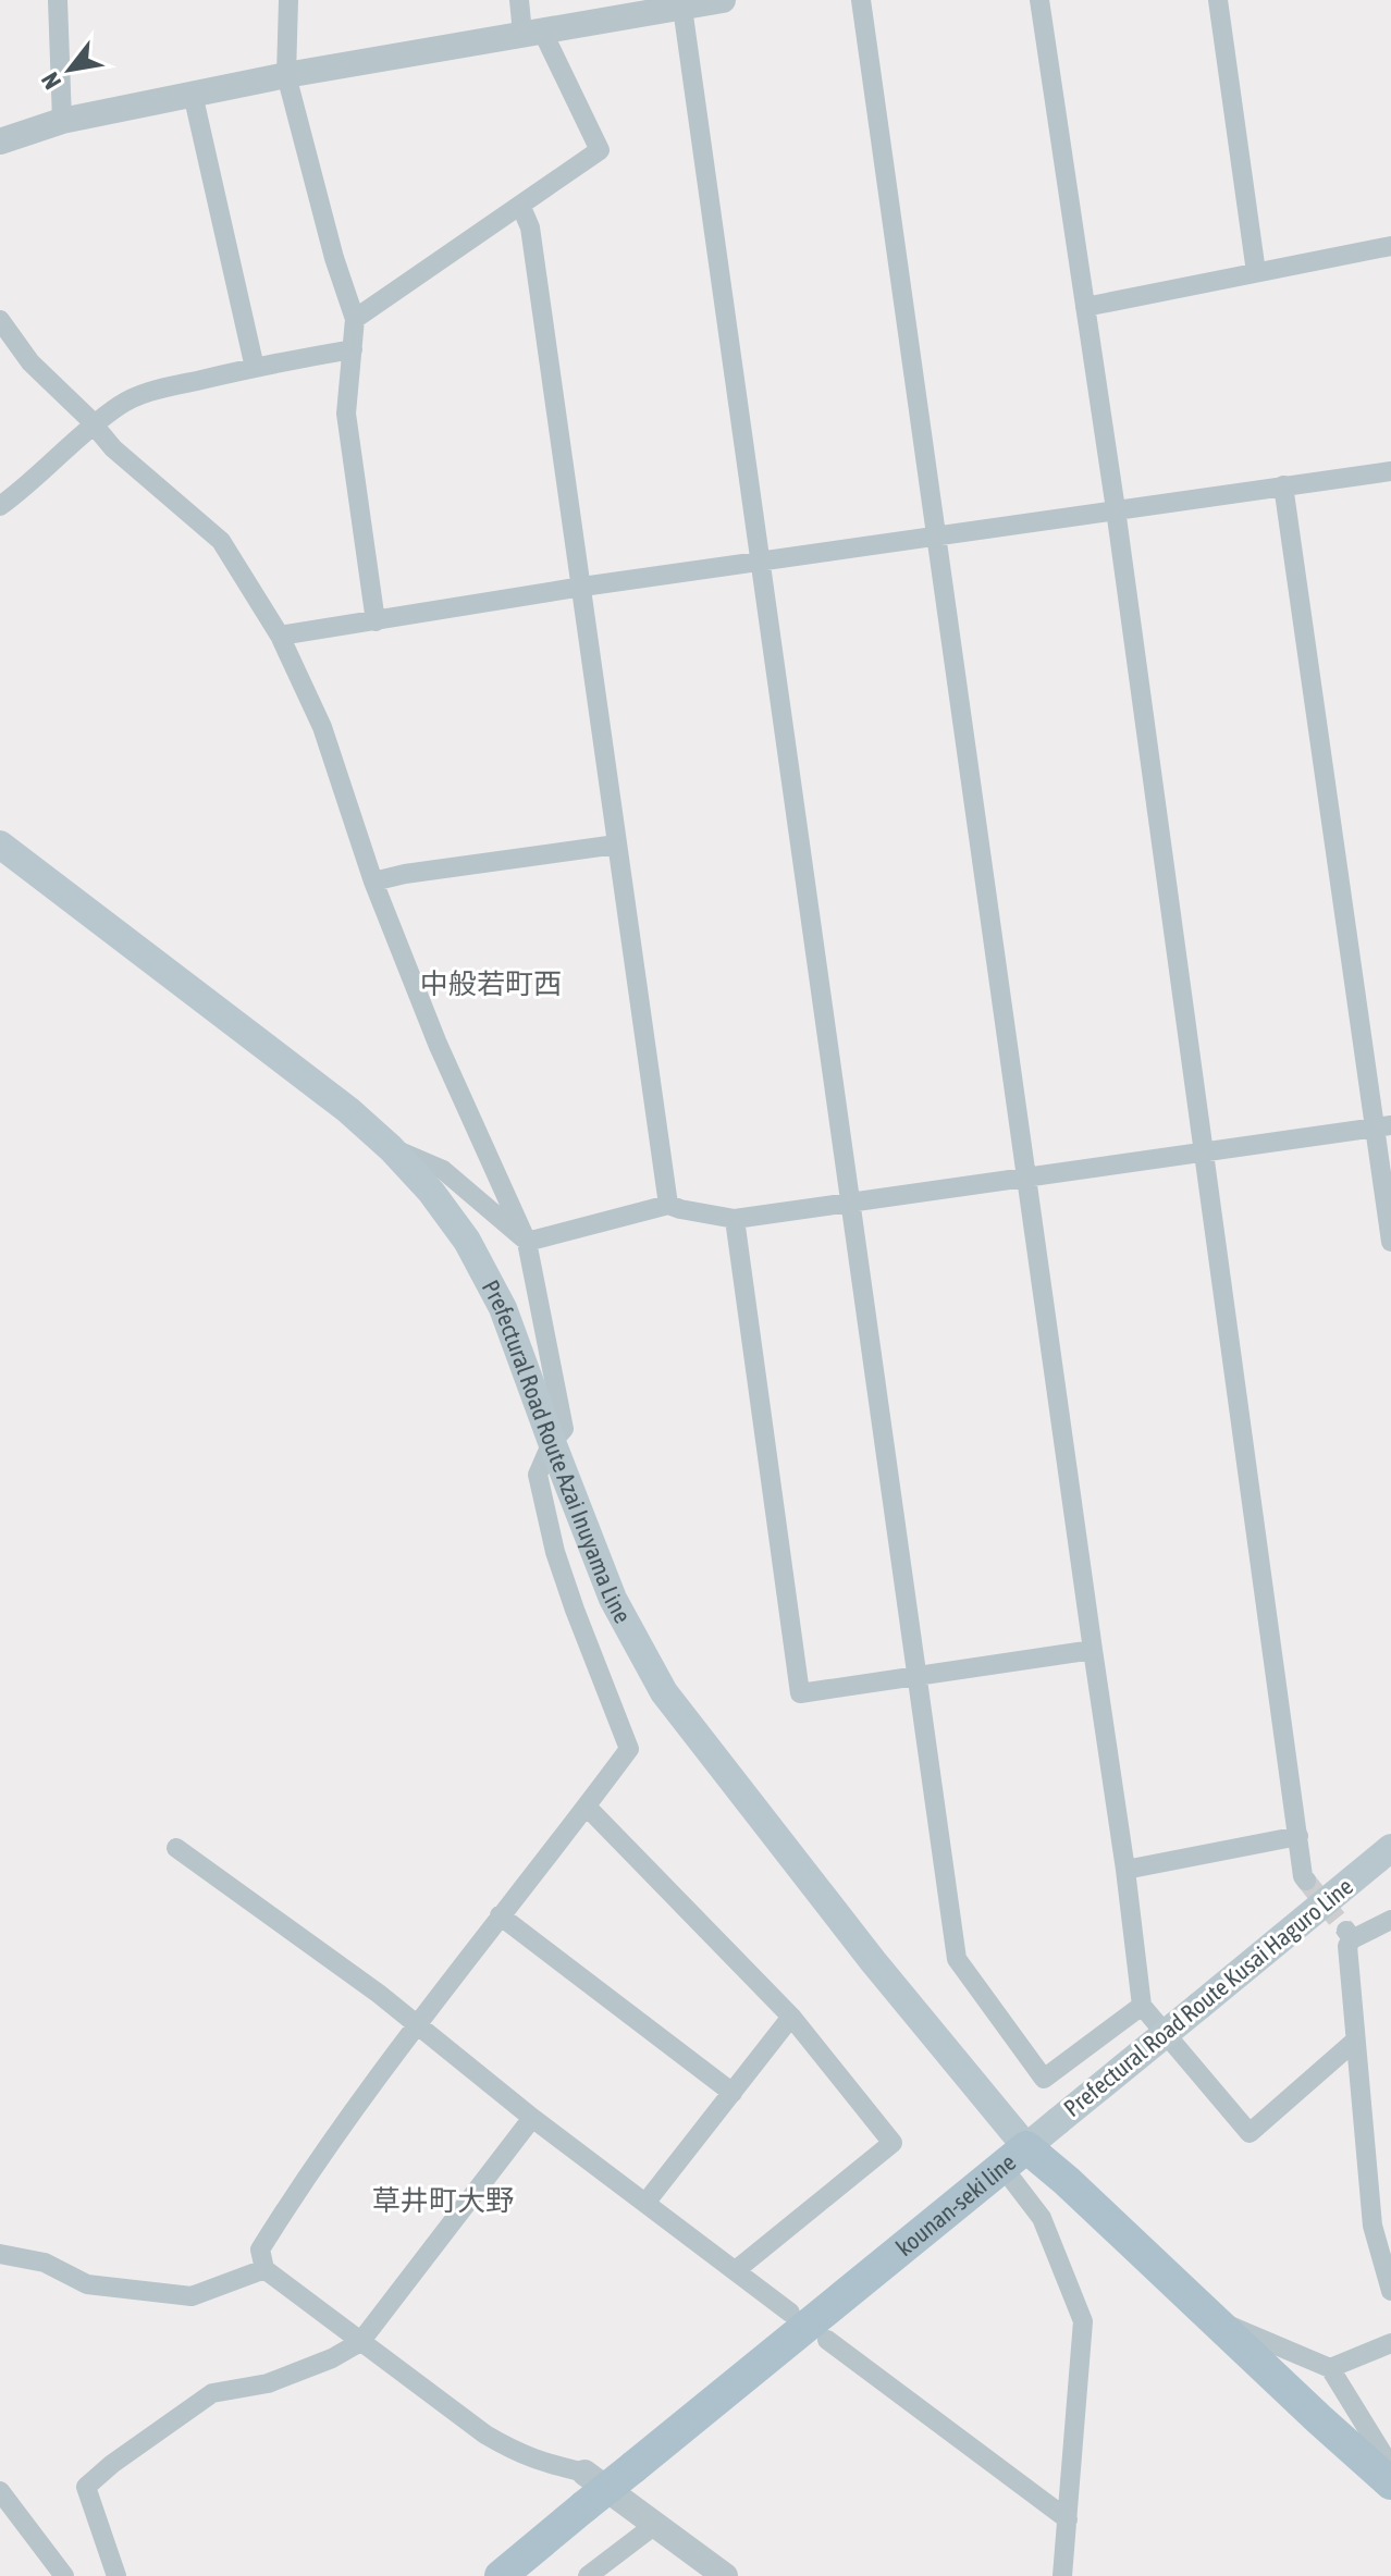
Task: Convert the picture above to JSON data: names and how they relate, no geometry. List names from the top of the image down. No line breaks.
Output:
{"streets":{"main road":["Prefectural Road Route Azai Inuyama Line","Prefectural Road Route Kusai Haguro Line","kounan-seki line"]},"crossings":[["Prefectural Road Route Azai Inuyama Line","Prefectural Road Route Kusai Haguro Line"],["Prefectural Road Route Azai Inuyama Line","kounan-seki line"],["Prefectural Road Route Kusai Haguro Line","kounan-seki line"]],"districts":["中般若町西","草井町大野"],"north":"bottom left"}
